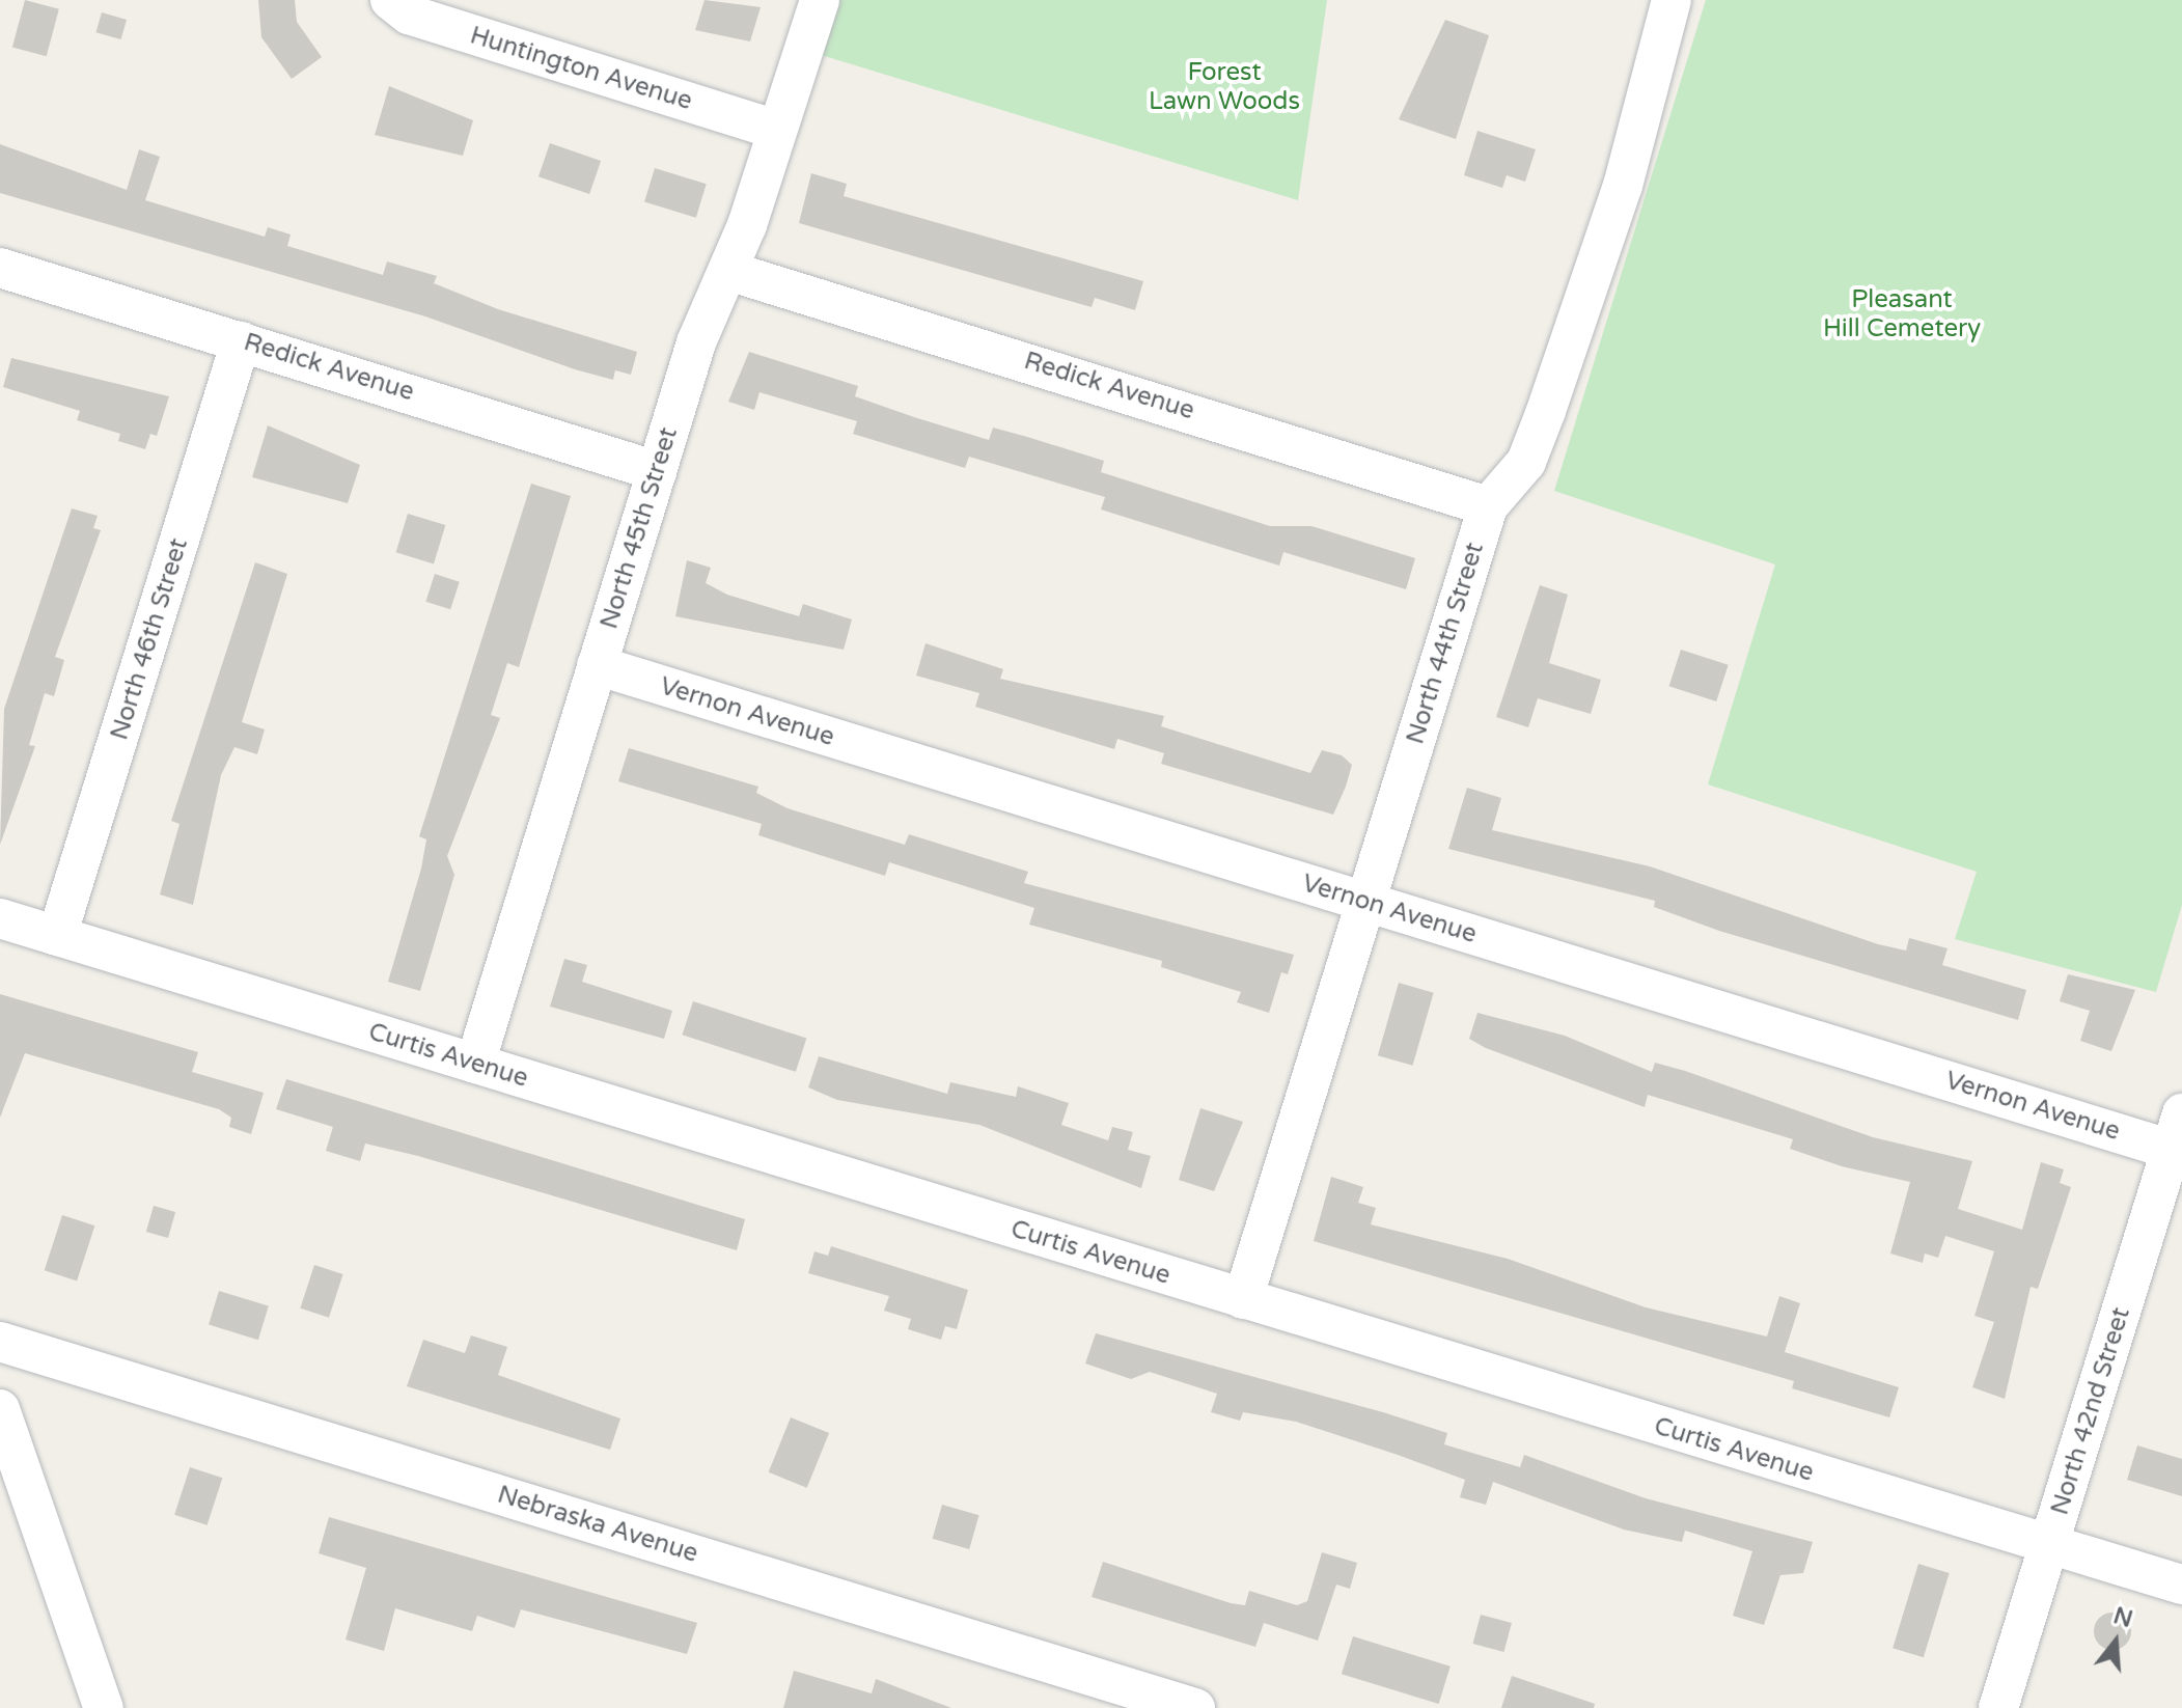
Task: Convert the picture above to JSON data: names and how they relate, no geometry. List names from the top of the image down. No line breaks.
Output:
{"streets":{"street":["Huntington Avenue","Redick Avenue","North 45th Street","North 46th Street","North 44th Street","Vernon Avenue","Curtis Avenue","North 42nd Street","Nebraska Avenue"]},"crossings":[["Huntington Avenue","North 45th Street"],["Redick Avenue","North 45th Street"],["Redick Avenue","North 46th Street"],["Redick Avenue","North 44th Street"],["North 45th Street","Vernon Avenue"],["North 45th Street","Curtis Avenue"],["North 46th Street","Curtis Avenue"],["North 44th Street","Vernon Avenue"],["North 44th Street","Curtis Avenue"],["Vernon Avenue","North 42nd Street"],["Curtis Avenue","North 42nd Street"]],"parks":["Forest Lawn Woods","Pleasant Hill Cemetery"],"north":"top"}
